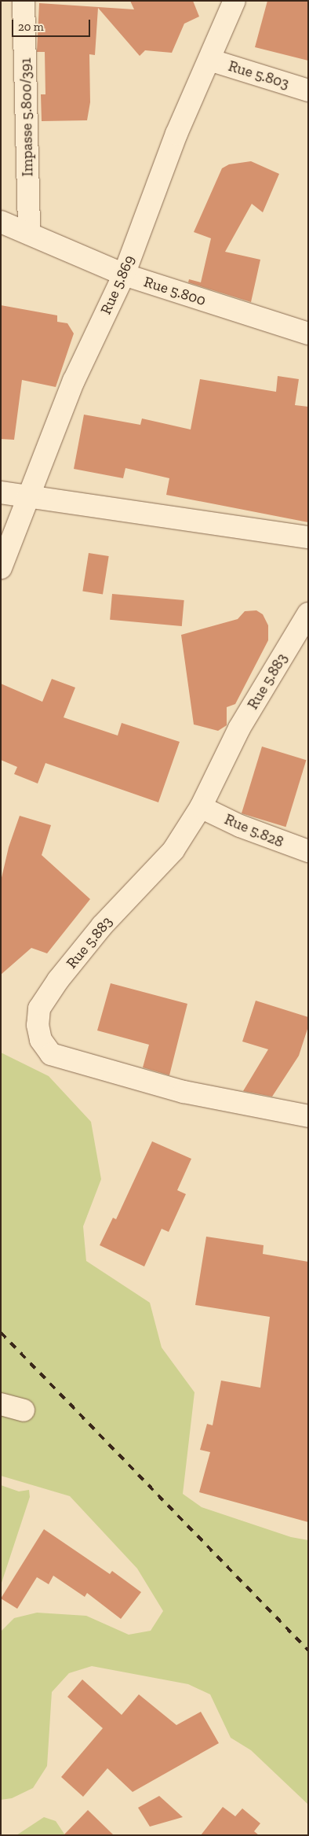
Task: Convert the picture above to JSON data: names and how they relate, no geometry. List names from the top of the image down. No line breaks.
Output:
{"streets":{"street":["Rue 5.803","Impasse 5.800/391","Rue 5.869","Rue 5.800","Rue 5.883","Rue 5.828"]},"crossings":[["Rue 5.803","Rue 5.869"],["Impasse 5.800/391","Rue 5.800"],["Rue 5.869","Rue 5.800"],["Rue 5.883","Rue 5.828"]],"scale_bar":"20 m"}
